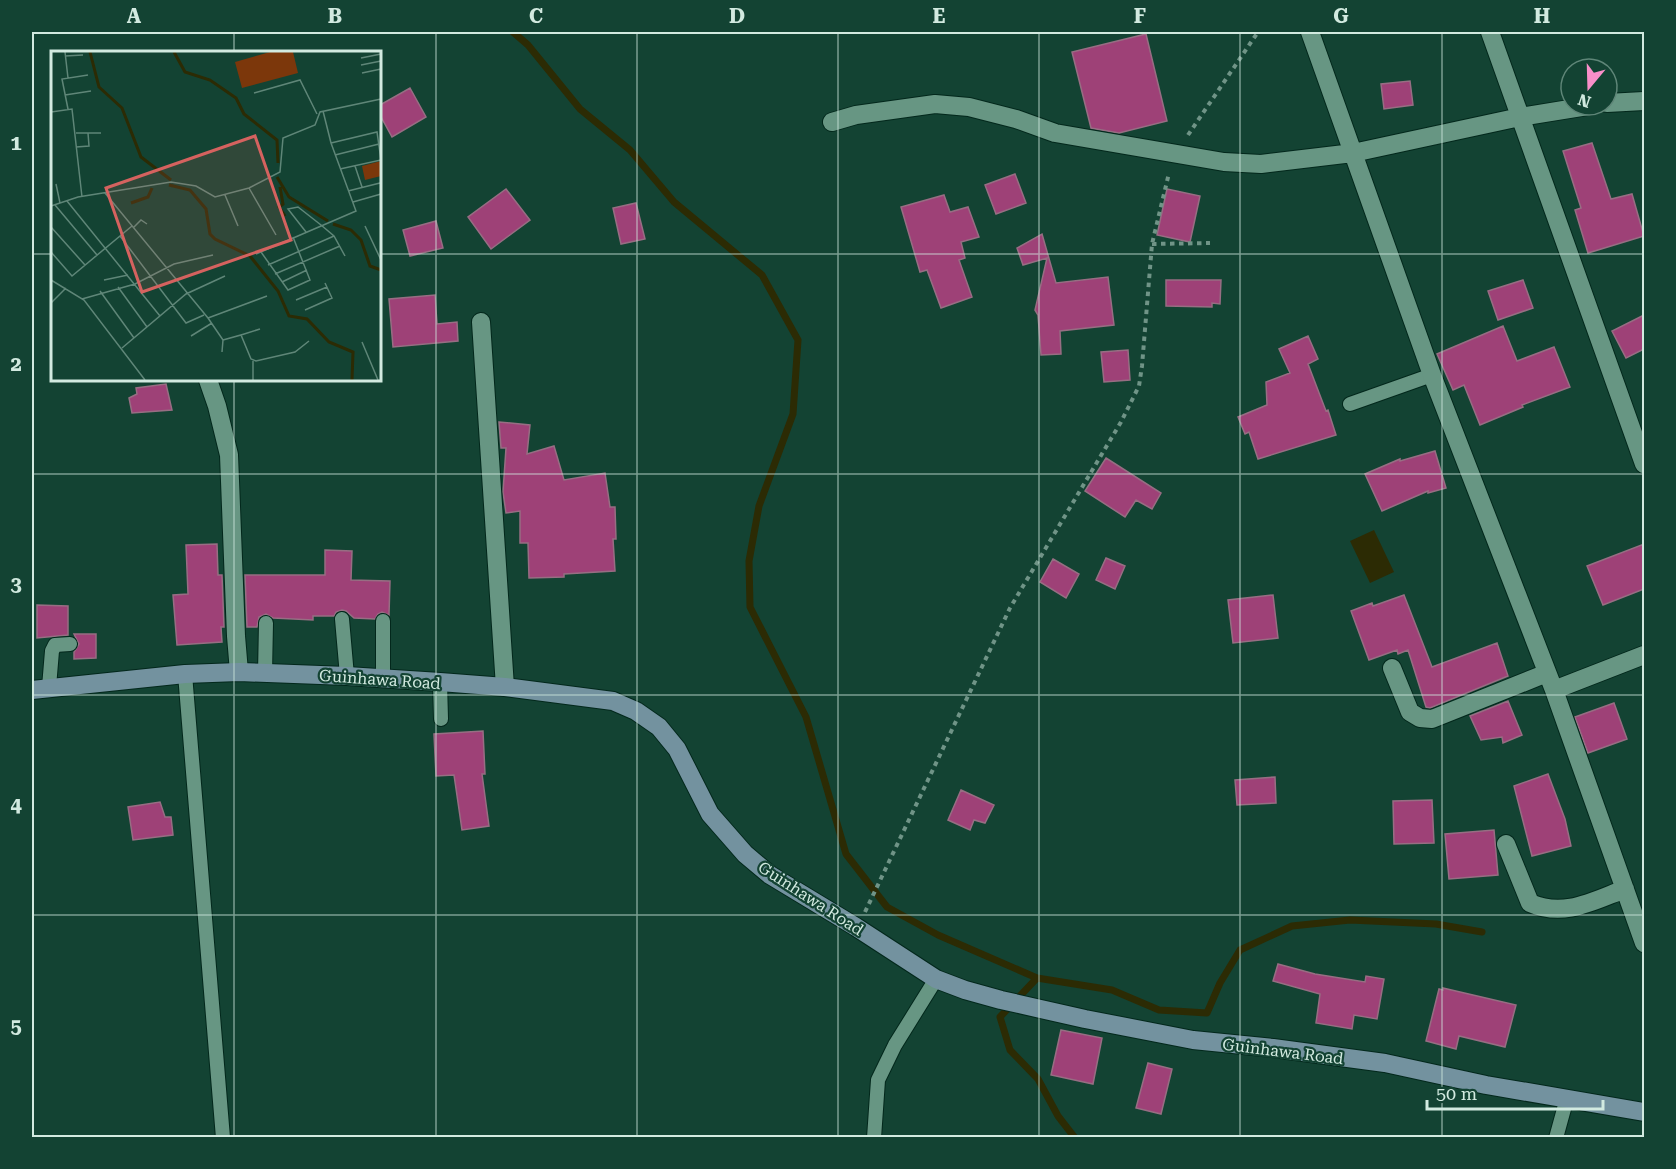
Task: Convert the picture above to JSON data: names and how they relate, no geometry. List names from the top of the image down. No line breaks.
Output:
{"streets":{"street":["Guinhawa Road"]},"scale_bar":"50 m","north":"bottom","grid":{"columns":["A","B","C","D","E","F","G","H"],"rows":["1","2","3","4","5"]}}
